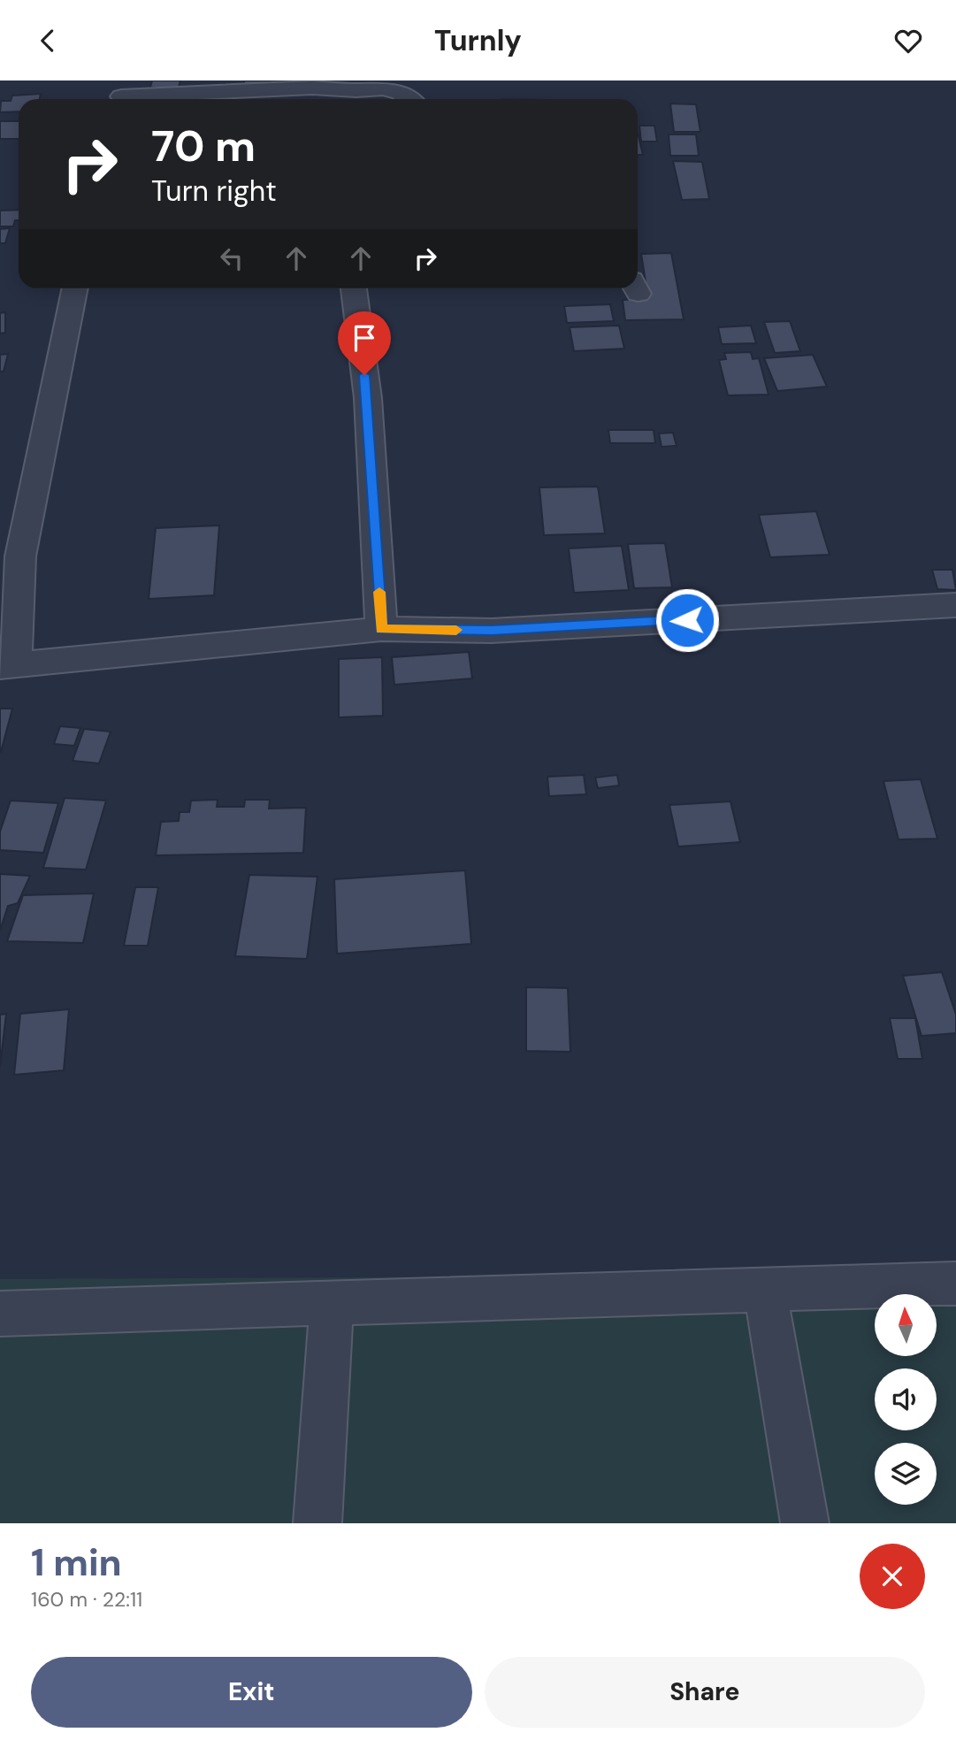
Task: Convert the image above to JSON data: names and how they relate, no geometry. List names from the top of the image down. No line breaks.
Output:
{"north":"top","page":{"header":"Turnly","turn":["70 m","Turn right"],"heading":["1 min","160 m · 22:11"],"buttons":["Exit","Share"]}}
